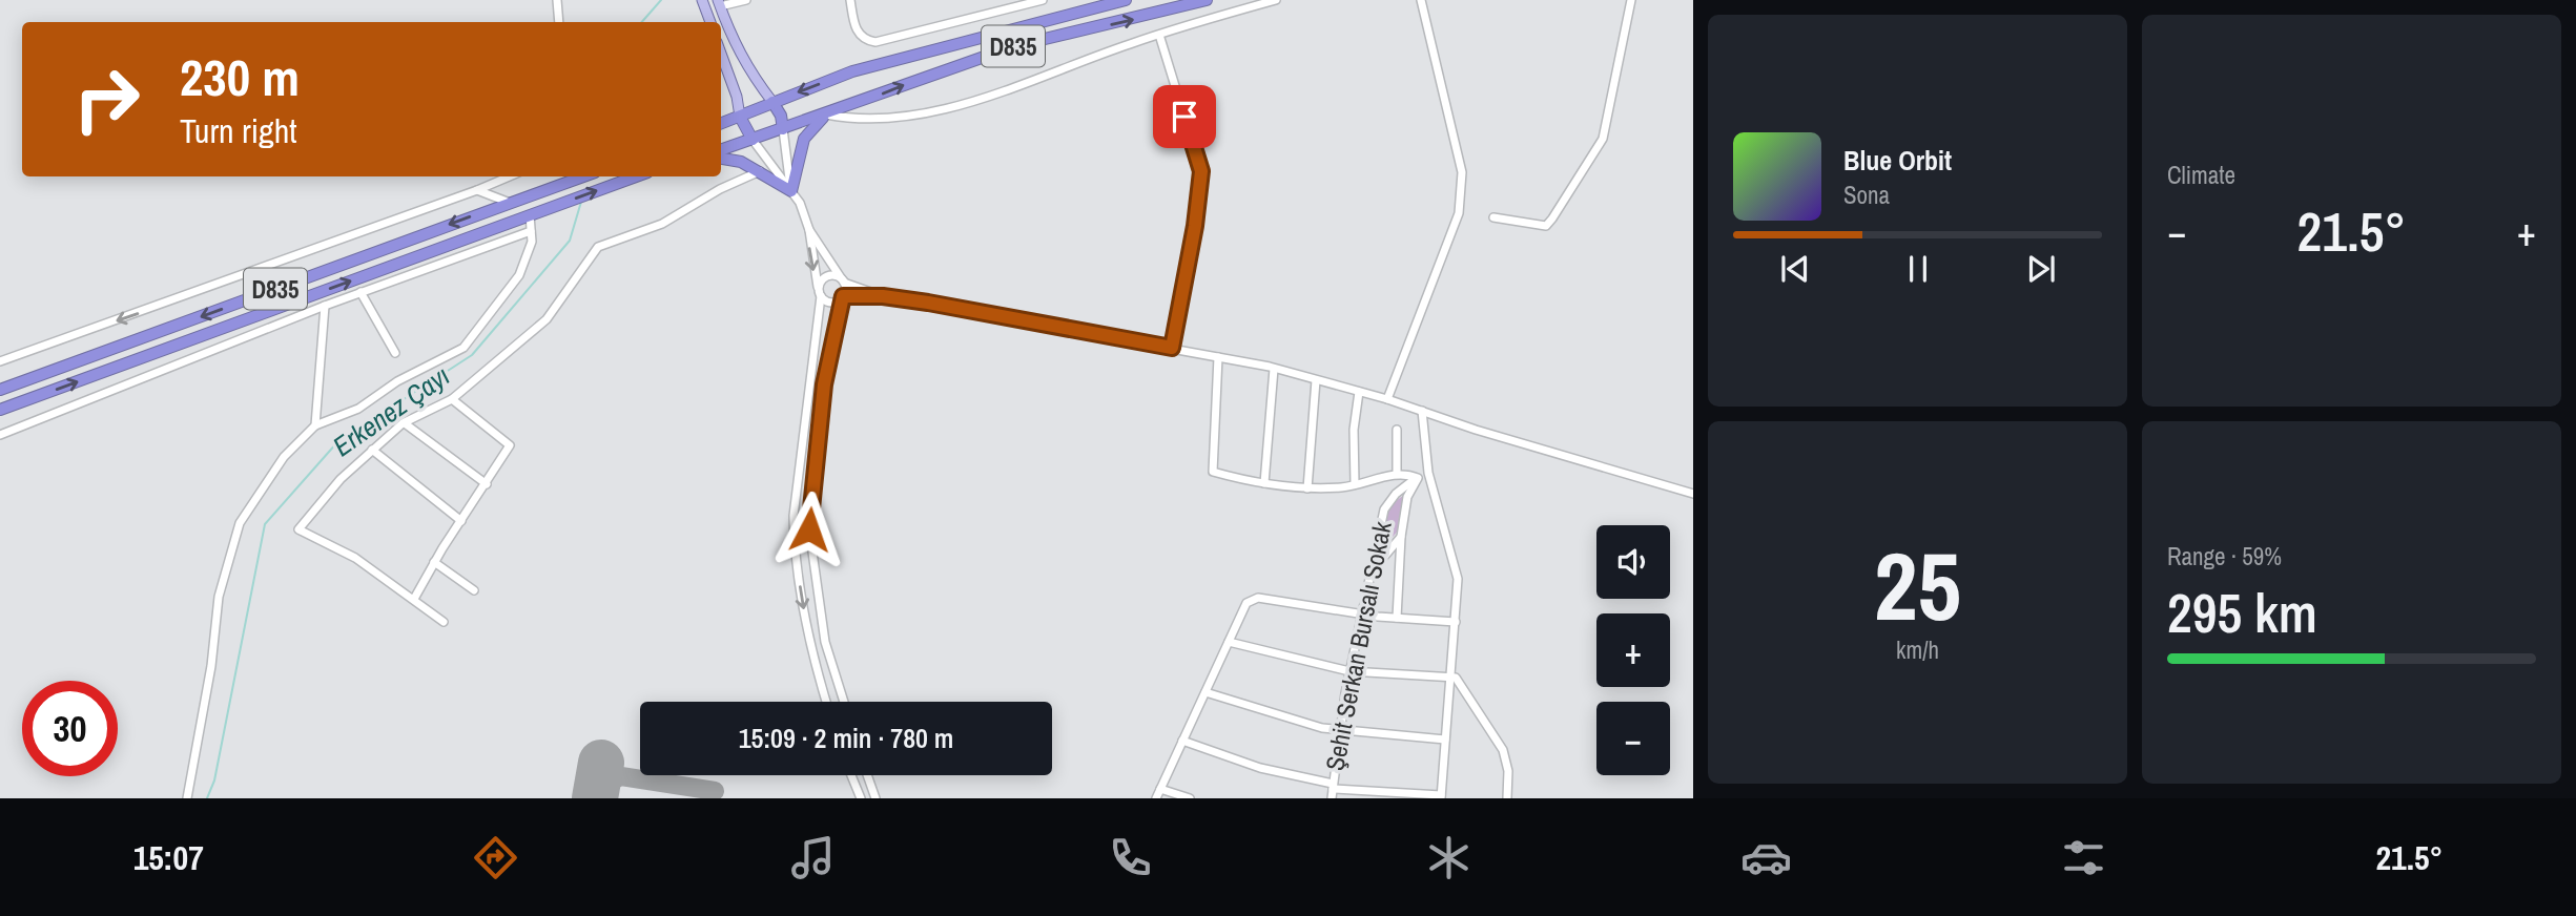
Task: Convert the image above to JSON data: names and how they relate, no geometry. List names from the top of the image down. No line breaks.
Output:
{"streets":{"highway":["D835"],"street":["Şehit Serkan Bursalı Sokak"]},"water":["Erkenez Çayı"],"page":{"tile":["Climate",["25","km/h"],["Range · 59%","295 km"]],"turn":["230 m","Turn right"],"song":["Blue Orbit","Sona"],"heat":["−","21.5°","+"],"map_buttons":["+","−"],"limit":"30","trip":"15:09 · 2 min · 780 m","tabs":["15:07","21.5°"]}}
